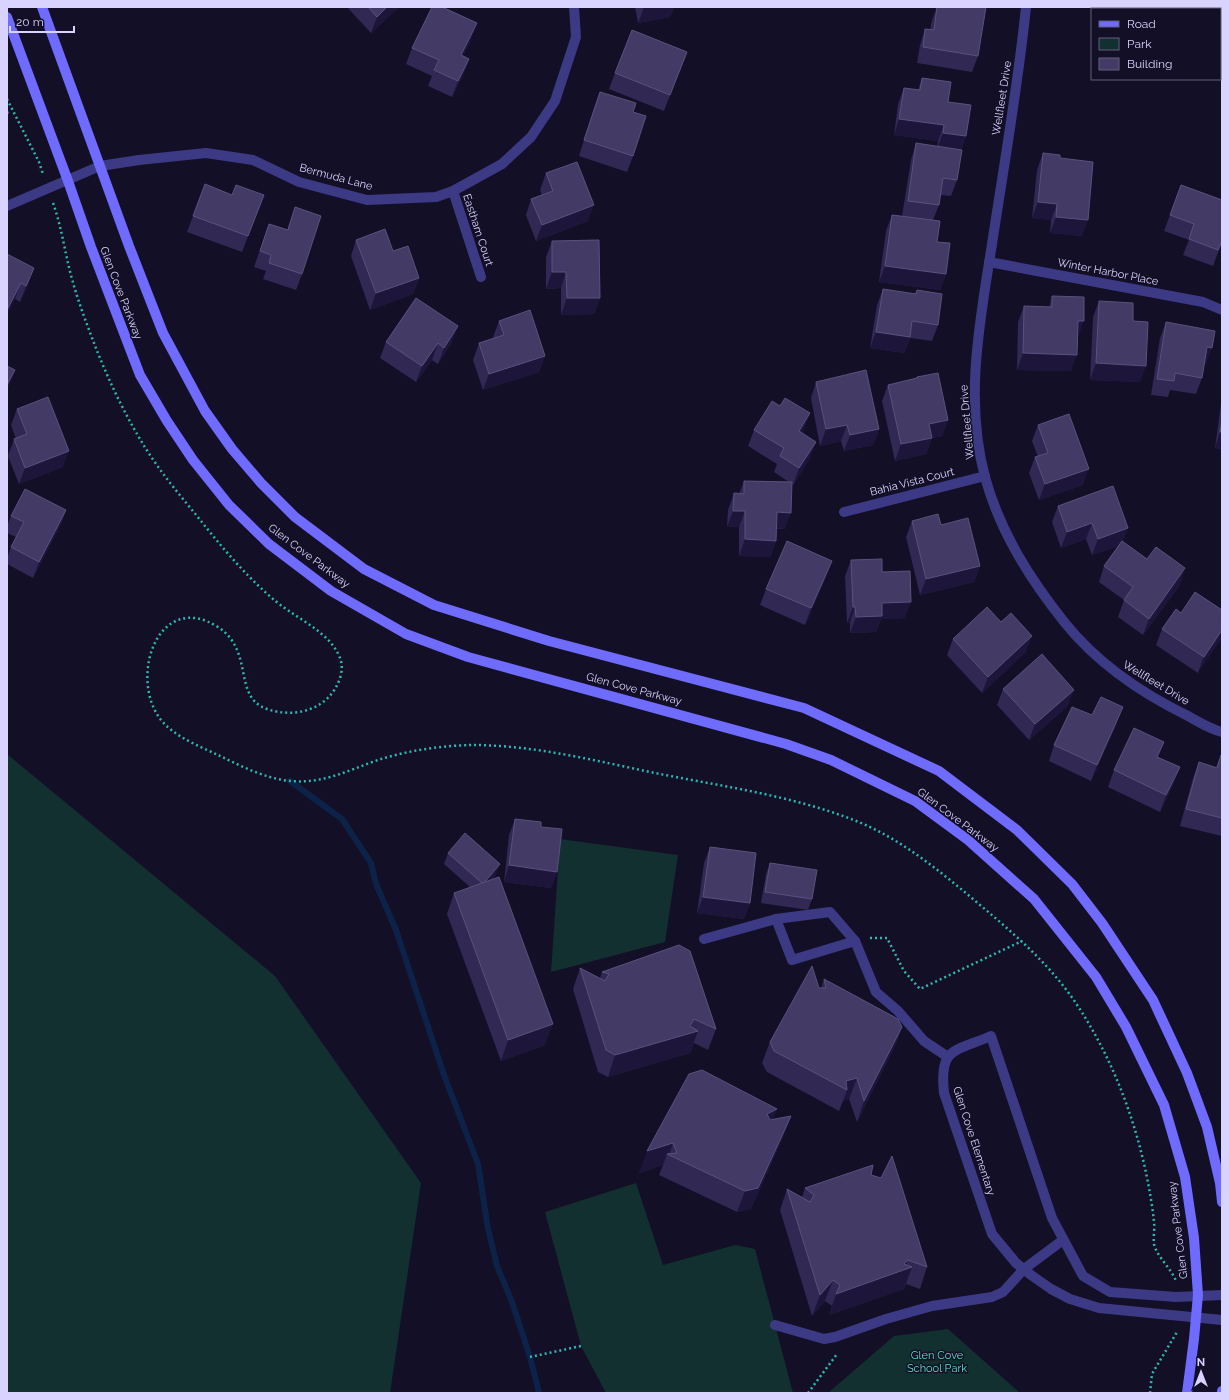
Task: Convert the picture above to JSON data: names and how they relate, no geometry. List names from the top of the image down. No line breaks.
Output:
{"streets":{"main road":["Glen Cove Parkway"],"street":["Wellfleet Drive","Bermuda Lane","Eastham Court","Winter Harbor Place","Bahia Vista Court","Glen Cove Elementary"]},"crossings":[["Wellfleet Drive","Winter Harbor Place"],["Wellfleet Drive","Bahia Vista Court"],["Bermuda Lane","Eastham Court"],["Bermuda Lane","Glen Cove Parkway"],["Glen Cove Parkway","Glen Cove Elementary"]],"parks":["Glen Cove School Park"],"legend":["Road","Park","Building"],"scale_bar":"20 m","north":"top"}
